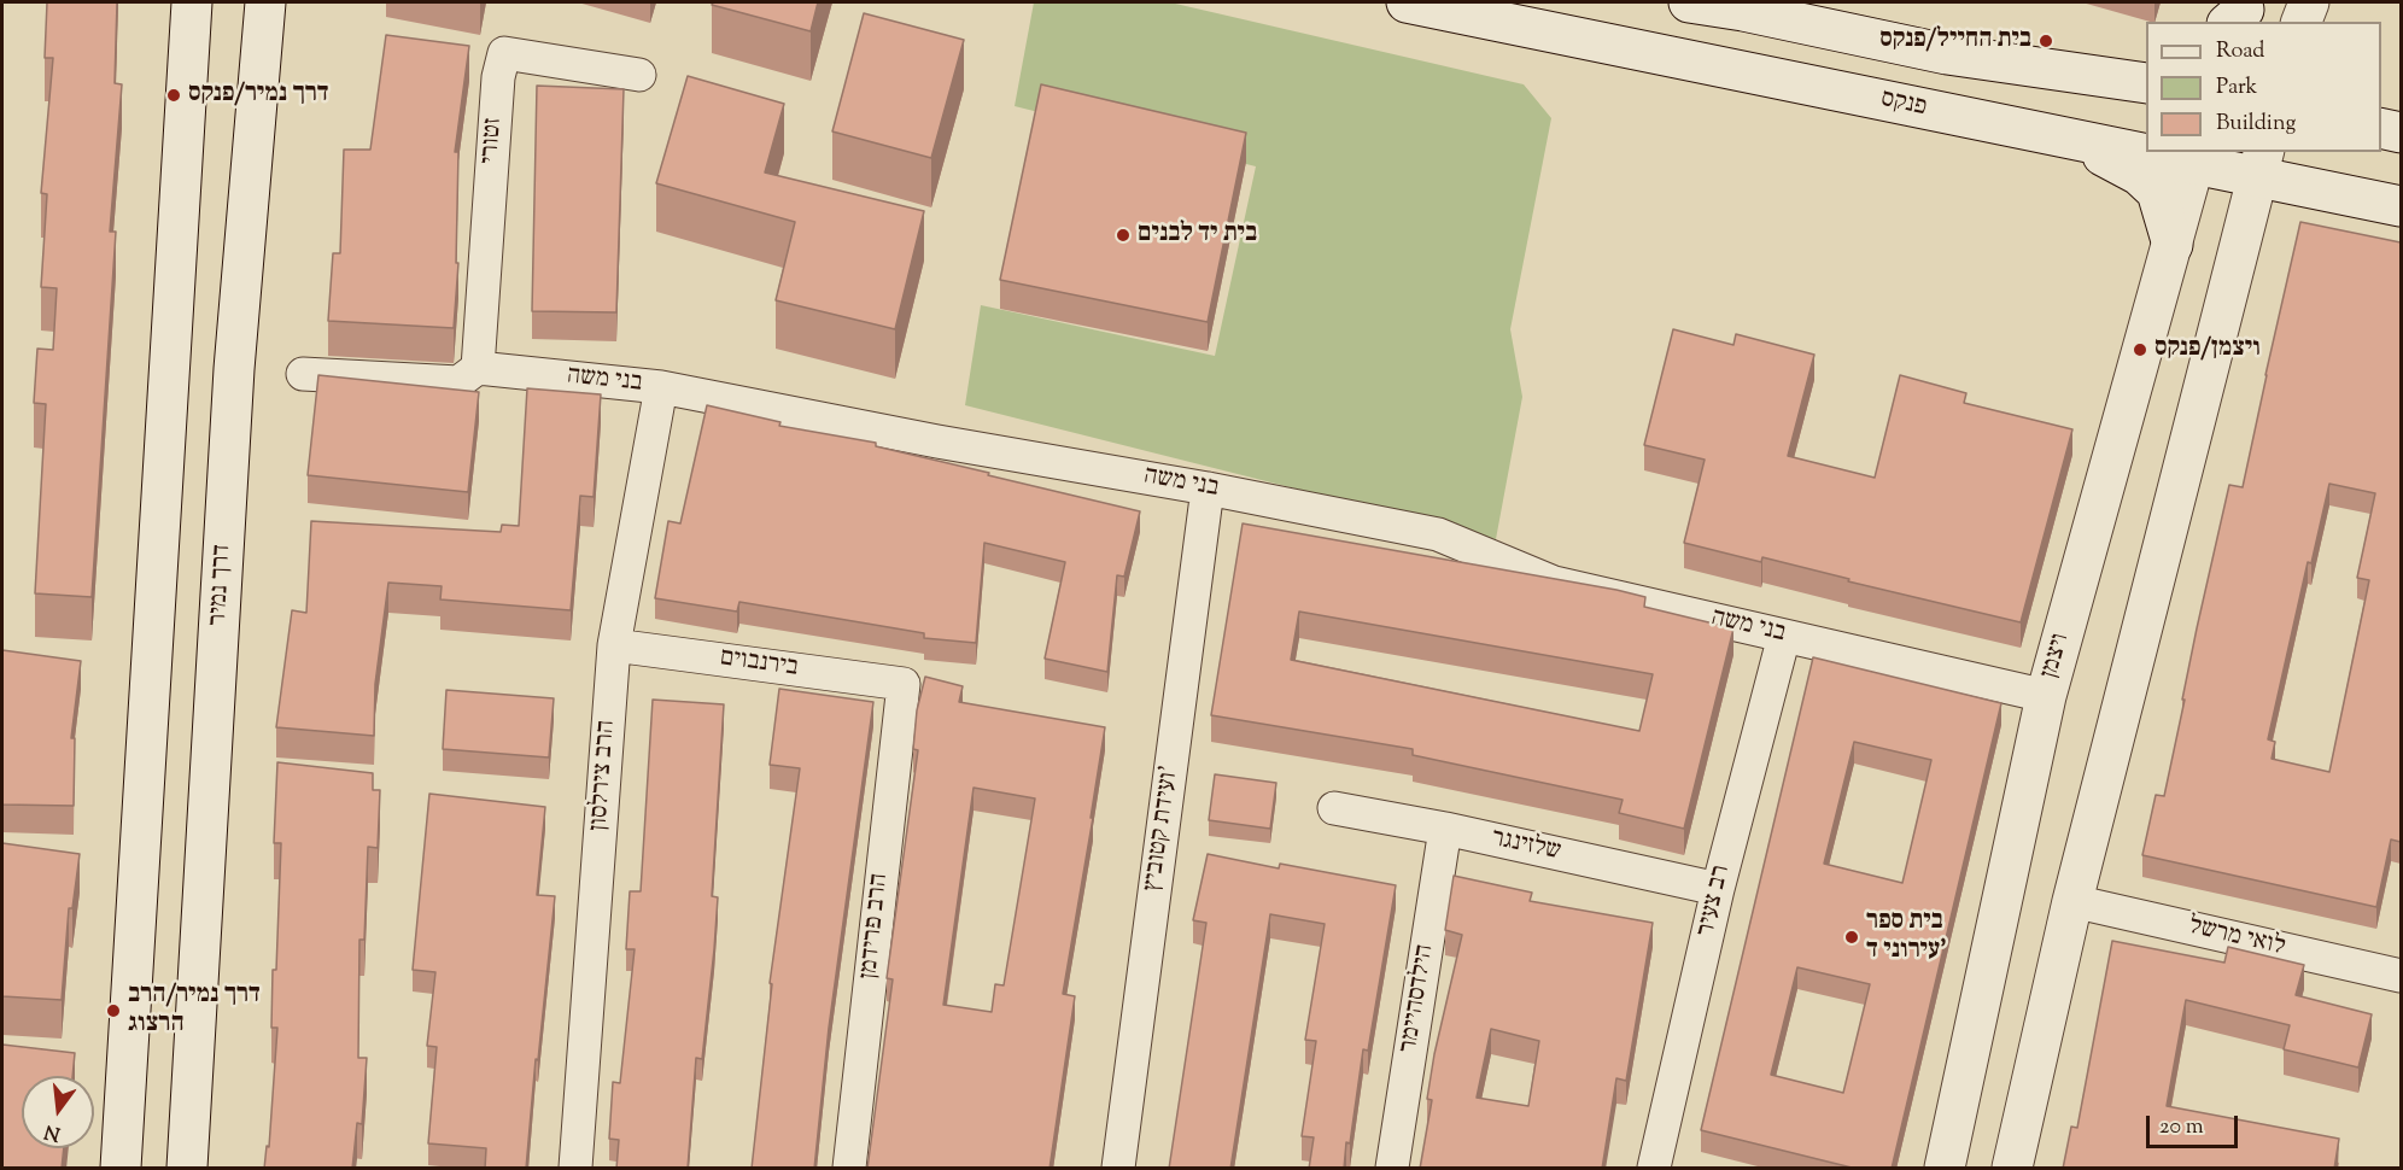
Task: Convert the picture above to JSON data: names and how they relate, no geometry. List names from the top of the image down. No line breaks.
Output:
{"streets":{"main road":["פנקס","דרך נמיר","ויצמן"],"street":["זטורי","בני משה","בירנבוים","הרב צירלסון","ועידת קטוביץ'","שלזינגר","רב צעיר","הרב פרידמן","לואי מרשל","הילדסהיימר"]},"crossings":[["פנקס","ויצמן"],["זטורי","בני משה"],["בני משה","ויצמן"],["בני משה","הרב צירלסון"],["בני משה","ועידת קטוביץ'"],["בני משה","רב צעיר"],["בירנבוים","הרב צירלסון"],["בירנבוים","הרב פרידמן"],["שלזינגר","רב צעיר"],["שלזינגר","הילדסהיימר"]],"places":["בית החייל/פנקס","דרך נמיר/פנקס","בית יד לבנים","ויצמן/פנקס","בית ספר עירוני ד'","דרך נמיר/הרב הרצוג"],"legend":["Road","Park","Building"],"scale_bar":"20 m","north":"bottom"}
